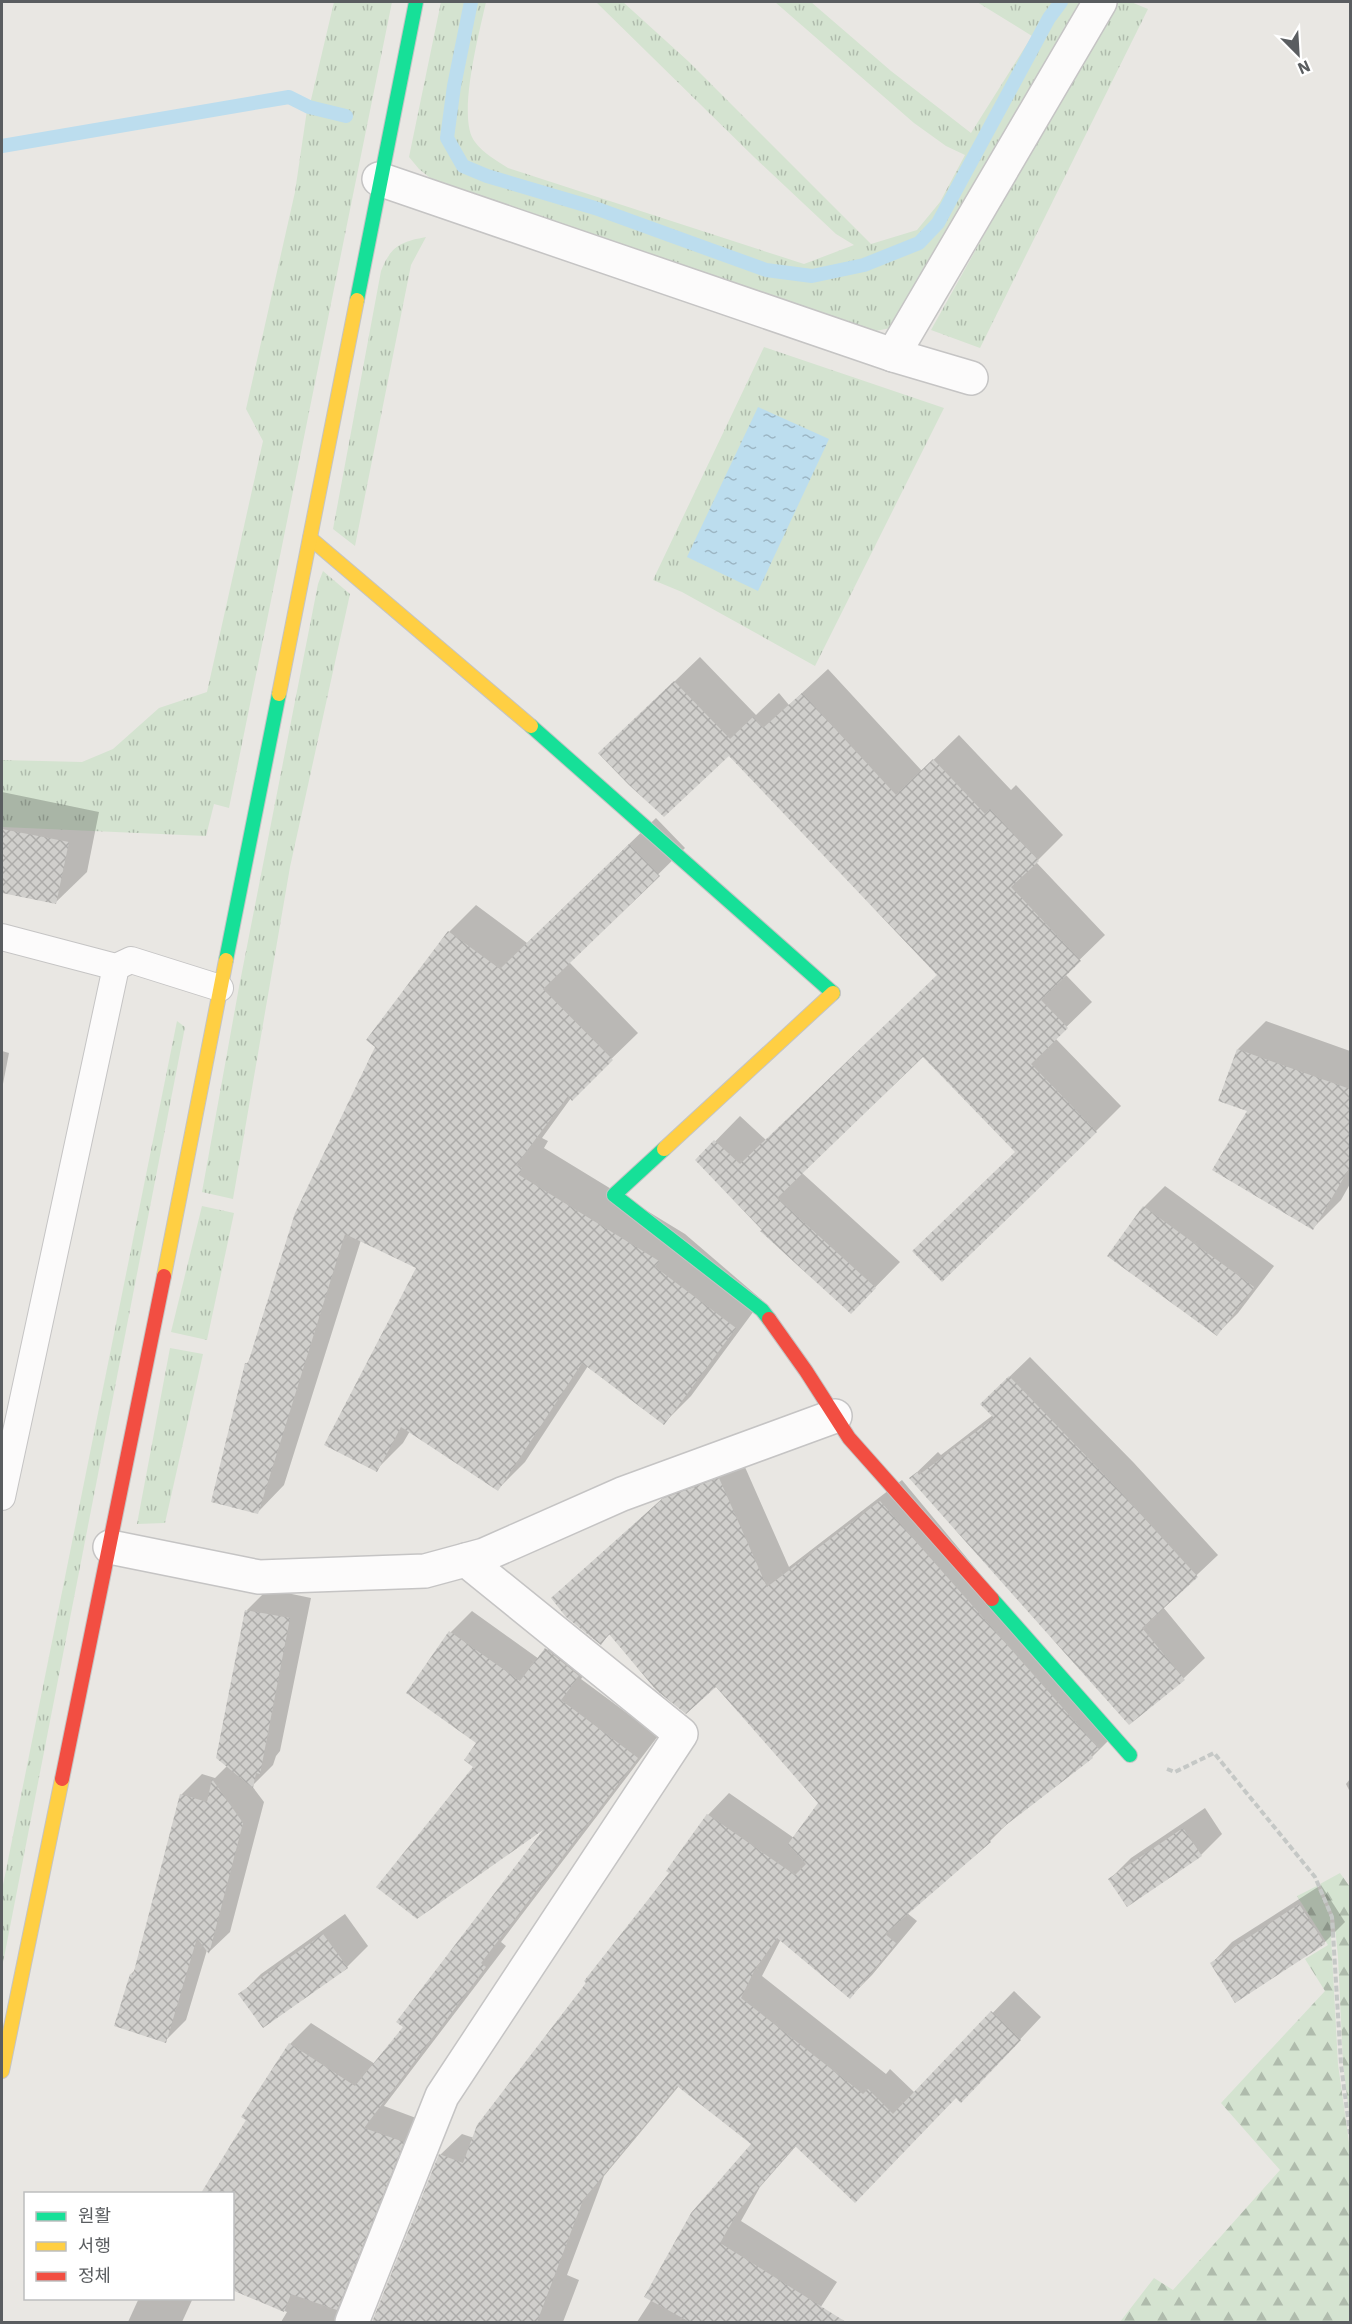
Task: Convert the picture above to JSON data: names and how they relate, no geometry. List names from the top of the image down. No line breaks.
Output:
{"legend":["원활","서행","정체"],"north":"bottom right"}
